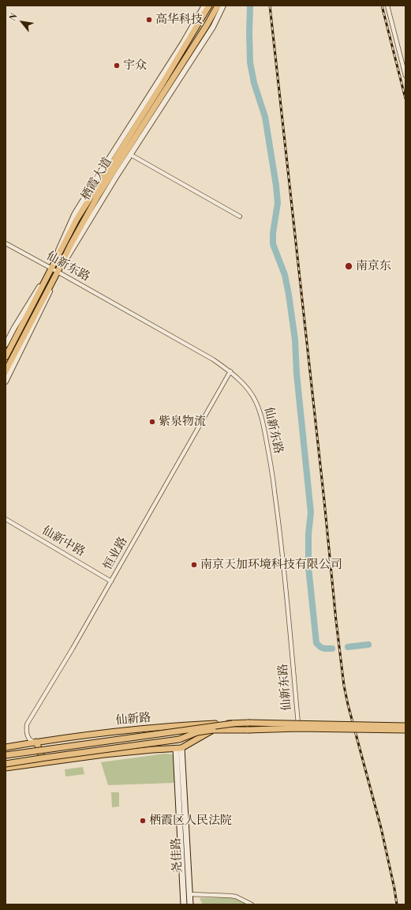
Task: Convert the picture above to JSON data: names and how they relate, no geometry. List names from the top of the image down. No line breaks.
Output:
{"streets":{"main road":["栖霞大道","仙新路","尧佳路"],"street":["仙新东路","仙新中路","恒业路"]},"crossings":[["栖霞大道","仙新东路"],["仙新东路","恒业路"],["仙新东路","仙新路"],["仙新中路","恒业路"],["恒业路","仙新路"],["仙新路","尧佳路"]],"places":["高华科技","宇众","南京东","紫泉物流","南京天加环境科技有限公司","栖霞区人民法院"],"north":"top left"}
